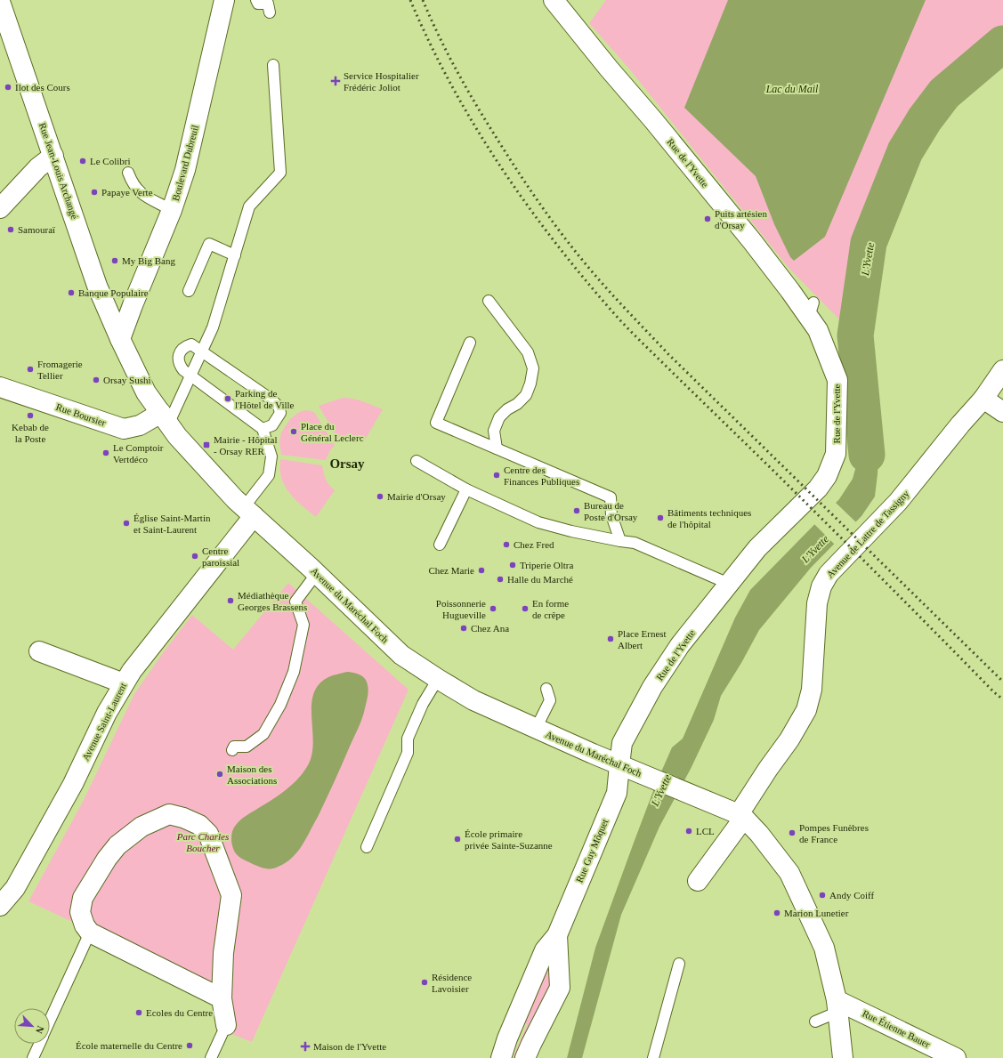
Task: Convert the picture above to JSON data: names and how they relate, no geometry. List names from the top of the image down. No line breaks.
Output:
{"streets":{"street":["Boulevard Dubreuil","Rue de l'Yvette","Rue Jean-Louis Archangé","Rue Boursier","Avenue de Lattre de Tassigny","Avenue du Maréchal Foch","Avenue Saint-Laurent","Rue Guy Môquet","Rue Étienne Bauer"]},"crossings":[["Boulevard Dubreuil","Rue Jean-Louis Archangé"],["Boulevard Dubreuil","Avenue du Maréchal Foch"],["Rue de l'Yvette","Avenue du Maréchal Foch"],["Rue de l'Yvette","Rue Guy Môquet"],["Rue Jean-Louis Archangé","Avenue du Maréchal Foch"],["Rue Boursier","Avenue du Maréchal Foch"],["Avenue de Lattre de Tassigny","Avenue du Maréchal Foch"],["Avenue du Maréchal Foch","Avenue Saint-Laurent"],["Avenue du Maréchal Foch","Rue Guy Môquet"]],"districts":["Orsay"],"water":["Lac du Mail","L'Yvette"],"parks":["Parc Charles Boucher"],"places":{"health":["Service Hospitalier Frédéric Joliot","Maison de l'Yvette"],"other":["Ilot des Cours","Le Colibri","Papaye Verte","Puits artésien d'Orsay","Samouraï","My Big Bang","Banque Populaire","Fromagerie Tellier","Orsay Sushi","Parking de l'Hôtel de Ville","Kebab de la Poste","Place du Général Leclerc","Le Comptoir Vertdéco","Centre des Finances Publiques","Mairie d'Orsay","Bureau de Poste d'Orsay","Bâtiments techniques de l'hôpital","Église Saint-Martin et Saint-Laurent","Chez Fred","Centre paroissial","Triperie Oltra","Chez Marie","Halle du Marché","Médiathèque Georges Brassens","Poissonnerie Hugueville","En forme de crêpe","Chez Ana","Place Ernest Albert","Maison des Associations","LCL","Pompes Funèbres de France","École primaire privée Sainte-Suzanne","Andy Coiff","Marion Lunetier","Résidence Lavoisier","Ecoles du Centre","École maternelle du Centre"],"transit":["Mairie - Hôpital - Orsay RER"]},"north":"bottom right"}
